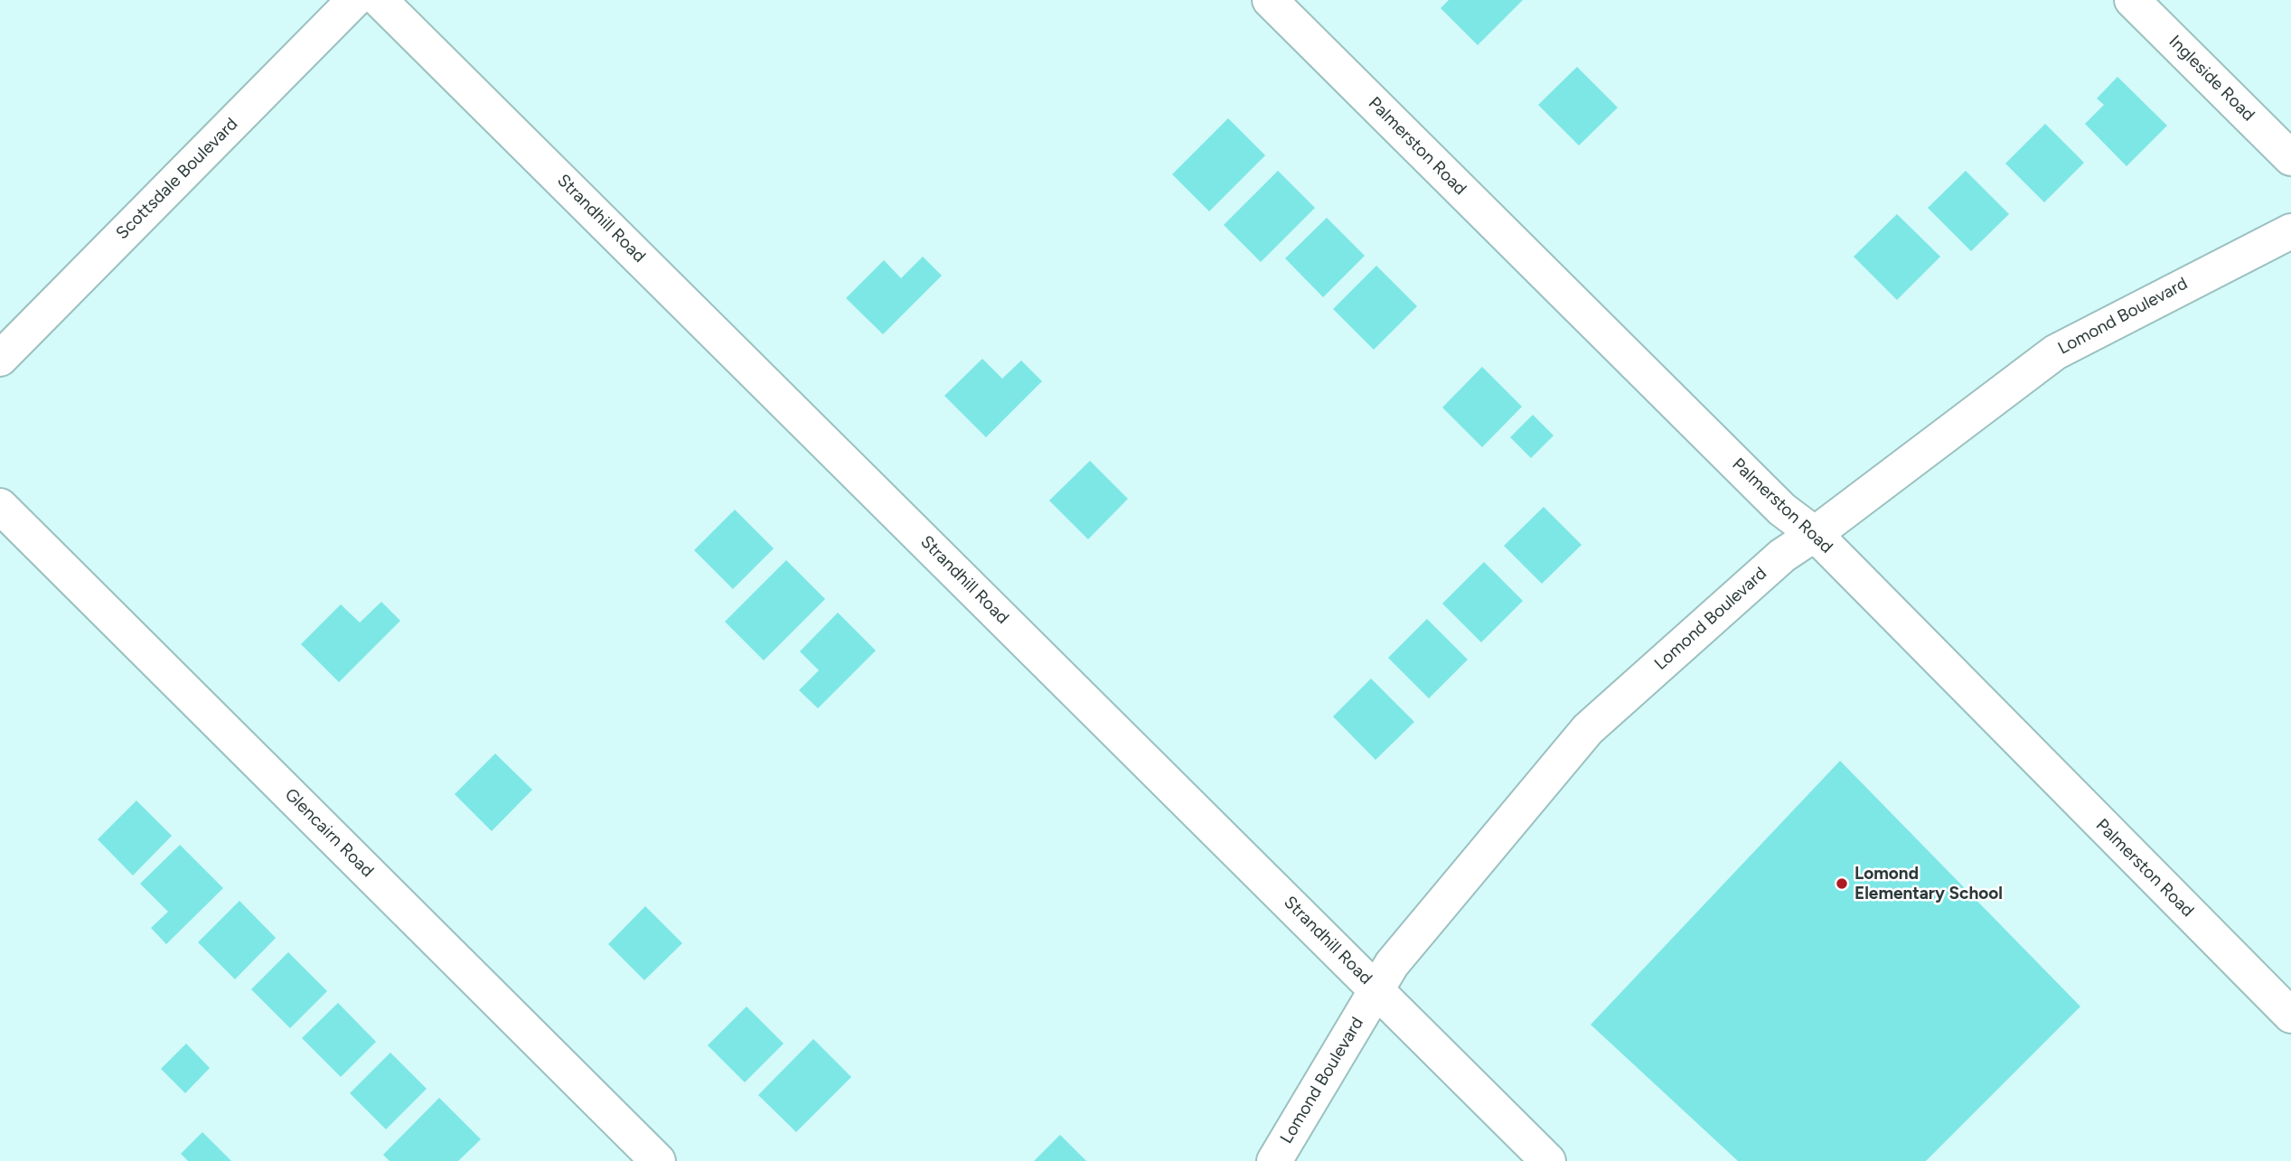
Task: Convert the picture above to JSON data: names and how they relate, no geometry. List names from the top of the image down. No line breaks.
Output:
{"streets":{"street":["Ingleside Road","Palmerston Road","Scottsdale Boulevard","Strandhill Road","Lomond Boulevard","Glencairn Road"]},"crossings":[["Palmerston Road","Lomond Boulevard"],["Strandhill Road","Lomond Boulevard"]],"places":["Lomond Elementary School"]}
